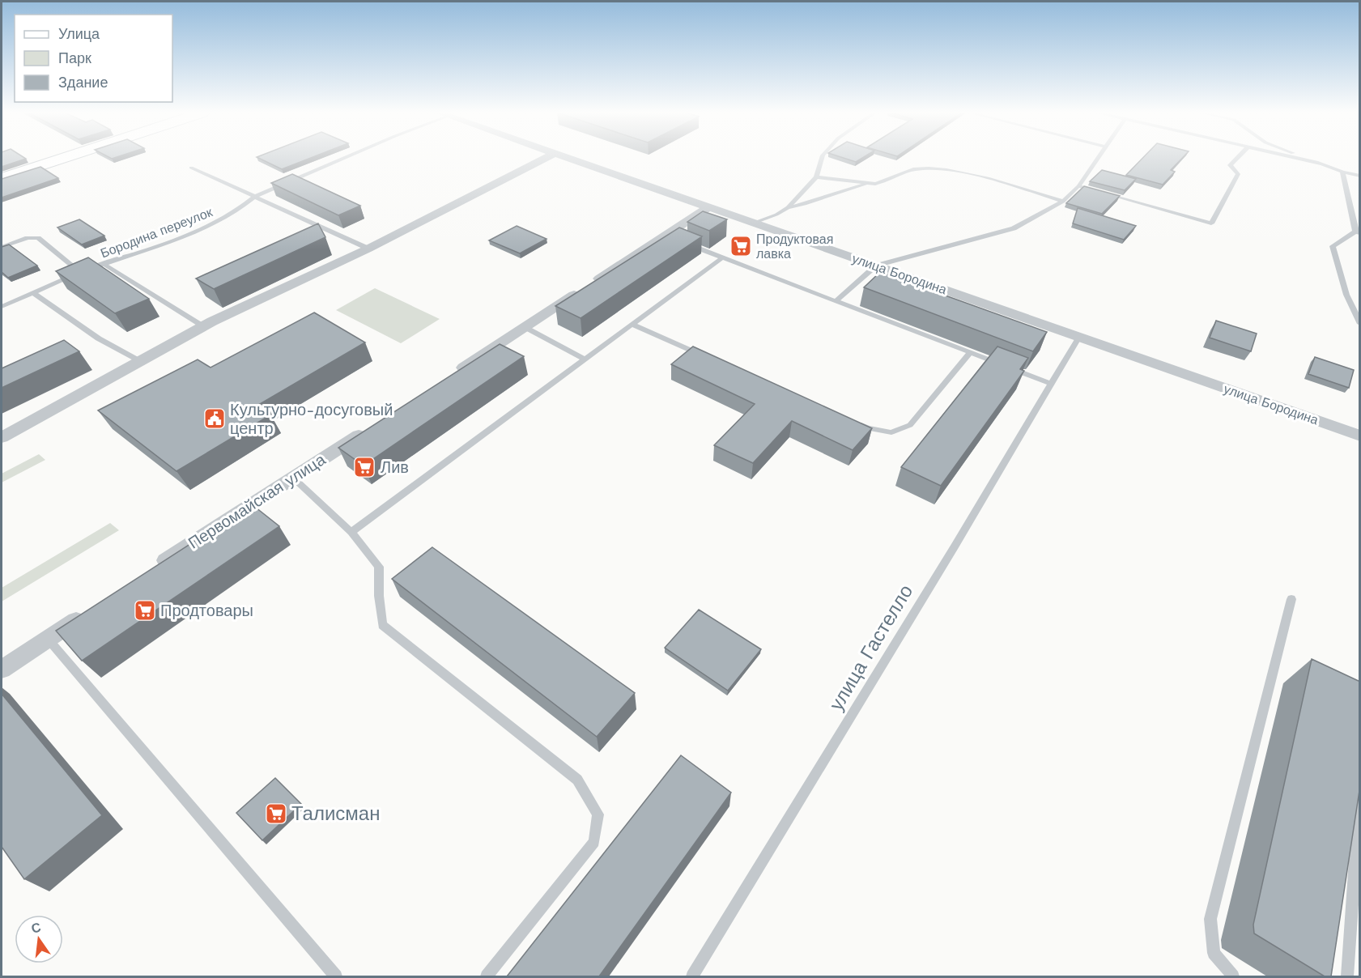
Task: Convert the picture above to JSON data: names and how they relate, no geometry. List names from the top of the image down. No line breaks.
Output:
{"streets":{"street":["улица Бородина","Первомайская улица"],"lane":["Бородина переулок","улица Гастелло"]},"crossings":[["улица Бородина","улица Гастелло"]],"places":{"supermarket":["Продуктовая лавка","Лив","Продтовары","Талисман"],"public building":["Культурно-досуговый центр"]},"legend":["Улица","Парк","Здание"],"north":"top"}
